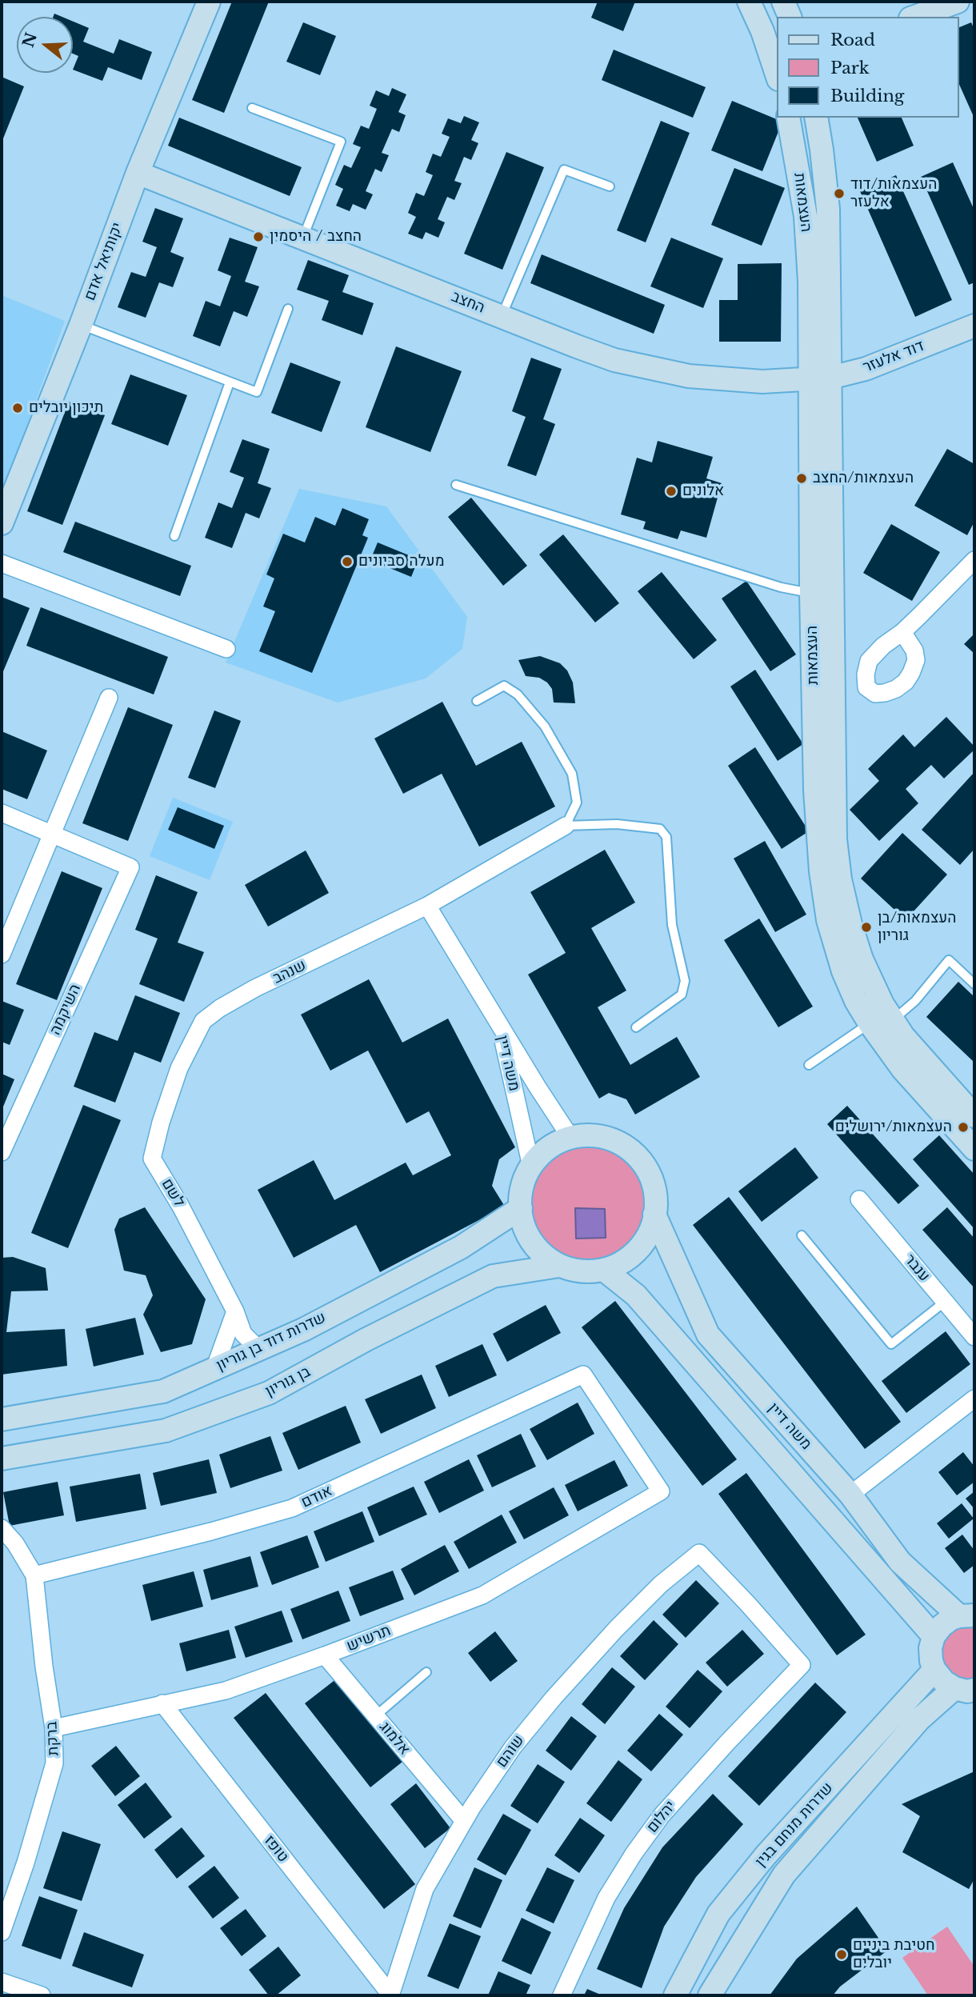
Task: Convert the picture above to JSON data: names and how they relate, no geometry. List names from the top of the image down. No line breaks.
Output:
{"streets":{"street":["העצמאות","יקותיאל אדם","החצב","דוד אלעזר","שנהב","השיקמה","משה דיין","לשם","ענבר","שדרות דוד בן גוריון","בן גוריון","אודם","תרשיש","ברקת","אלמוג","שוהם","יהלום","שדרות מנחם בגין","טופז"]},"crossings":[["העצמאות","החצב"],["העצמאות","דוד אלעזר"],["יקותיאל אדם","החצב"],["החצב","דוד אלעזר"],["שנהב","משה דיין"],["שנהב","לשם"],["משה דיין","שדרות דוד בן גוריון"],["משה דיין","בן גוריון"],["לשם","שדרות דוד בן גוריון"],["שדרות דוד בן גוריון","בן גוריון"],["אודם","תרשיש"],["אודם","ברקת"],["תרשיש","ברקת"],["תרשיש","אלמוג"],["תרשיש","טופז"],["אלמוג","שוהם"],["שוהם","יהלום"],["שוהם","טופז"]],"places":["העצמאות/דוד אלעזר","החצב / היסמין","תיכון יובלים","העצמאות/החצב","אלונים","מעלה סביונים","העצמאות/בן גוריון","העצמאות/ירושלים","חטיבת ביניים יובלים"],"legend":["Road","Park","Building"],"north":"left"}
